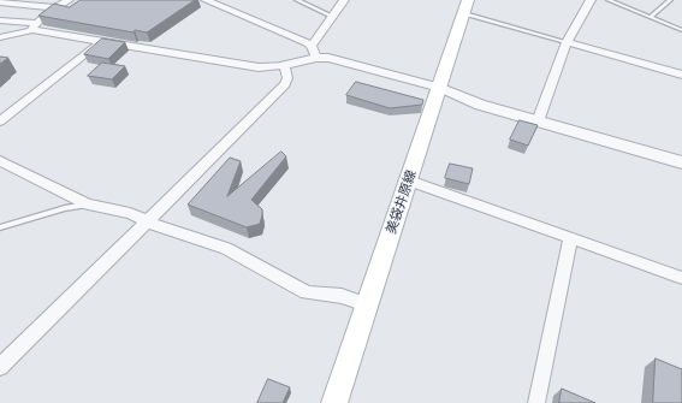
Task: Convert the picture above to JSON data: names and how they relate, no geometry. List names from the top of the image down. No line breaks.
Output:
{"streets":{"main road":["美袋井原線"]}}
